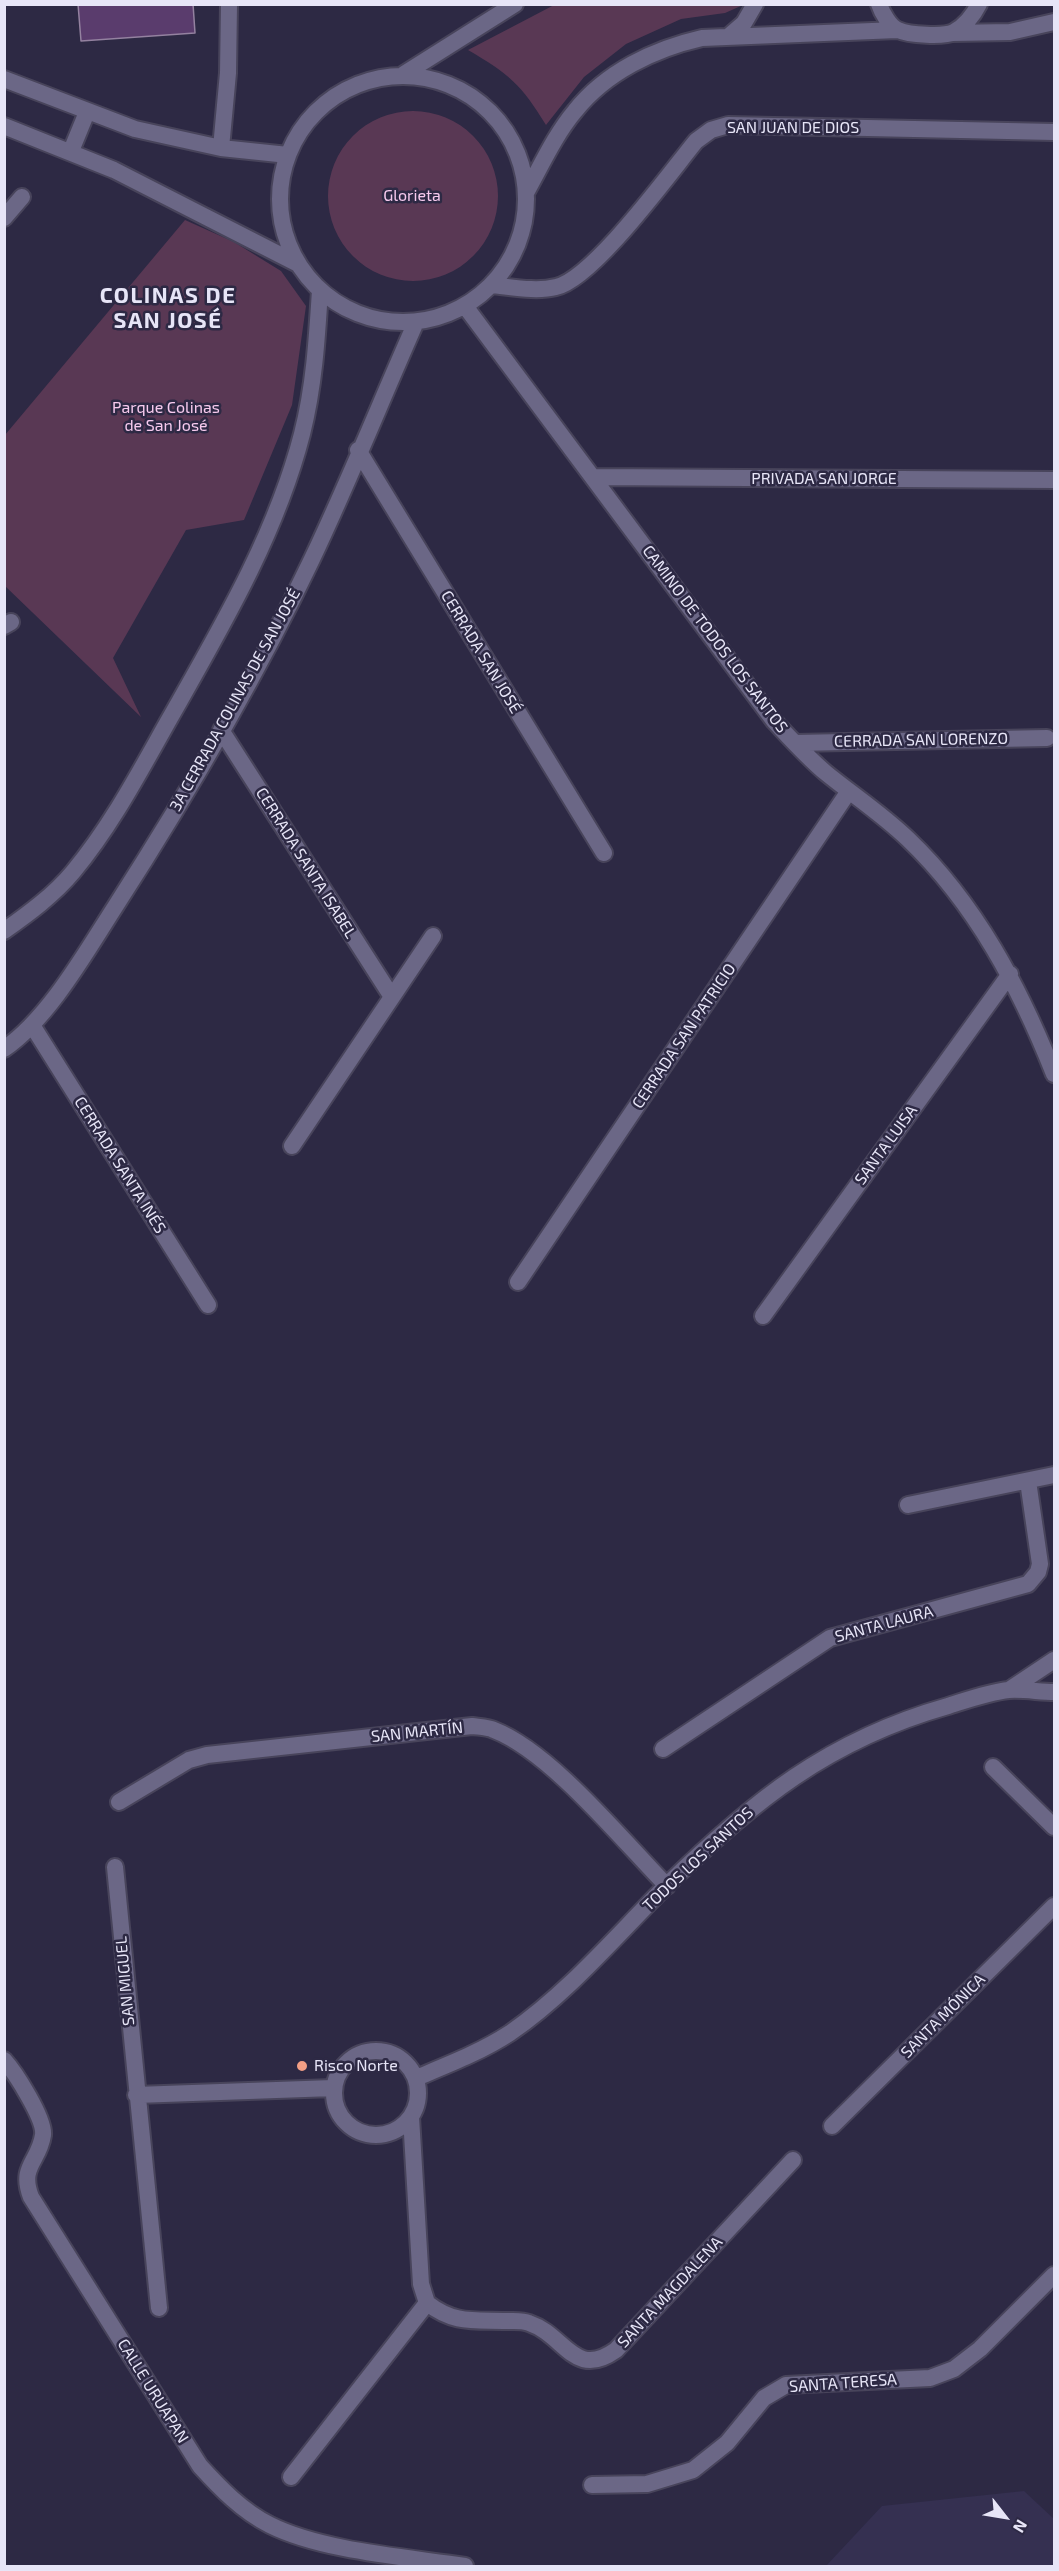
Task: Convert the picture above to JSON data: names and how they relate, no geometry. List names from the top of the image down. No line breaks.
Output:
{"streets":{"street":["SAN JUAN DE DIOS","PRIVADA SAN JORGE","CAMINO DE TODOS LOS SANTOS","CERRADA SAN JOSÉ","3A CERRADA COLINAS DE SAN JOSÉ","CERRADA SAN LORENZO","CERRADA SANTA ISABEL","CERRADA SAN PATRICIO","SANTA LUISA","CERRADA SANTA INÉS","SANTA LAURA","SAN MARTÍN","TODOS LOS SANTOS","SAN MIGUEL","SANTA MÓNICA","SANTA MAGDALENA","SANTA TERESA","CALLE URUAPAN"]},"crossings":[["PRIVADA SAN JORGE","CAMINO DE TODOS LOS SANTOS"],["CAMINO DE TODOS LOS SANTOS","CERRADA SAN LORENZO"],["CAMINO DE TODOS LOS SANTOS","CERRADA SAN PATRICIO"],["CAMINO DE TODOS LOS SANTOS","SANTA LUISA"],["CERRADA SAN JOSÉ","3A CERRADA COLINAS DE SAN JOSÉ"],["3A CERRADA COLINAS DE SAN JOSÉ","CERRADA SANTA ISABEL"],["3A CERRADA COLINAS DE SAN JOSÉ","CERRADA SANTA INÉS"],["SAN MARTÍN","TODOS LOS SANTOS"]],"districts":["COLINAS DE SAN JOSÉ"],"parks":["Glorieta","Parque Colinas de San José"],"places":["Risco Norte"],"north":"bottom right"}
